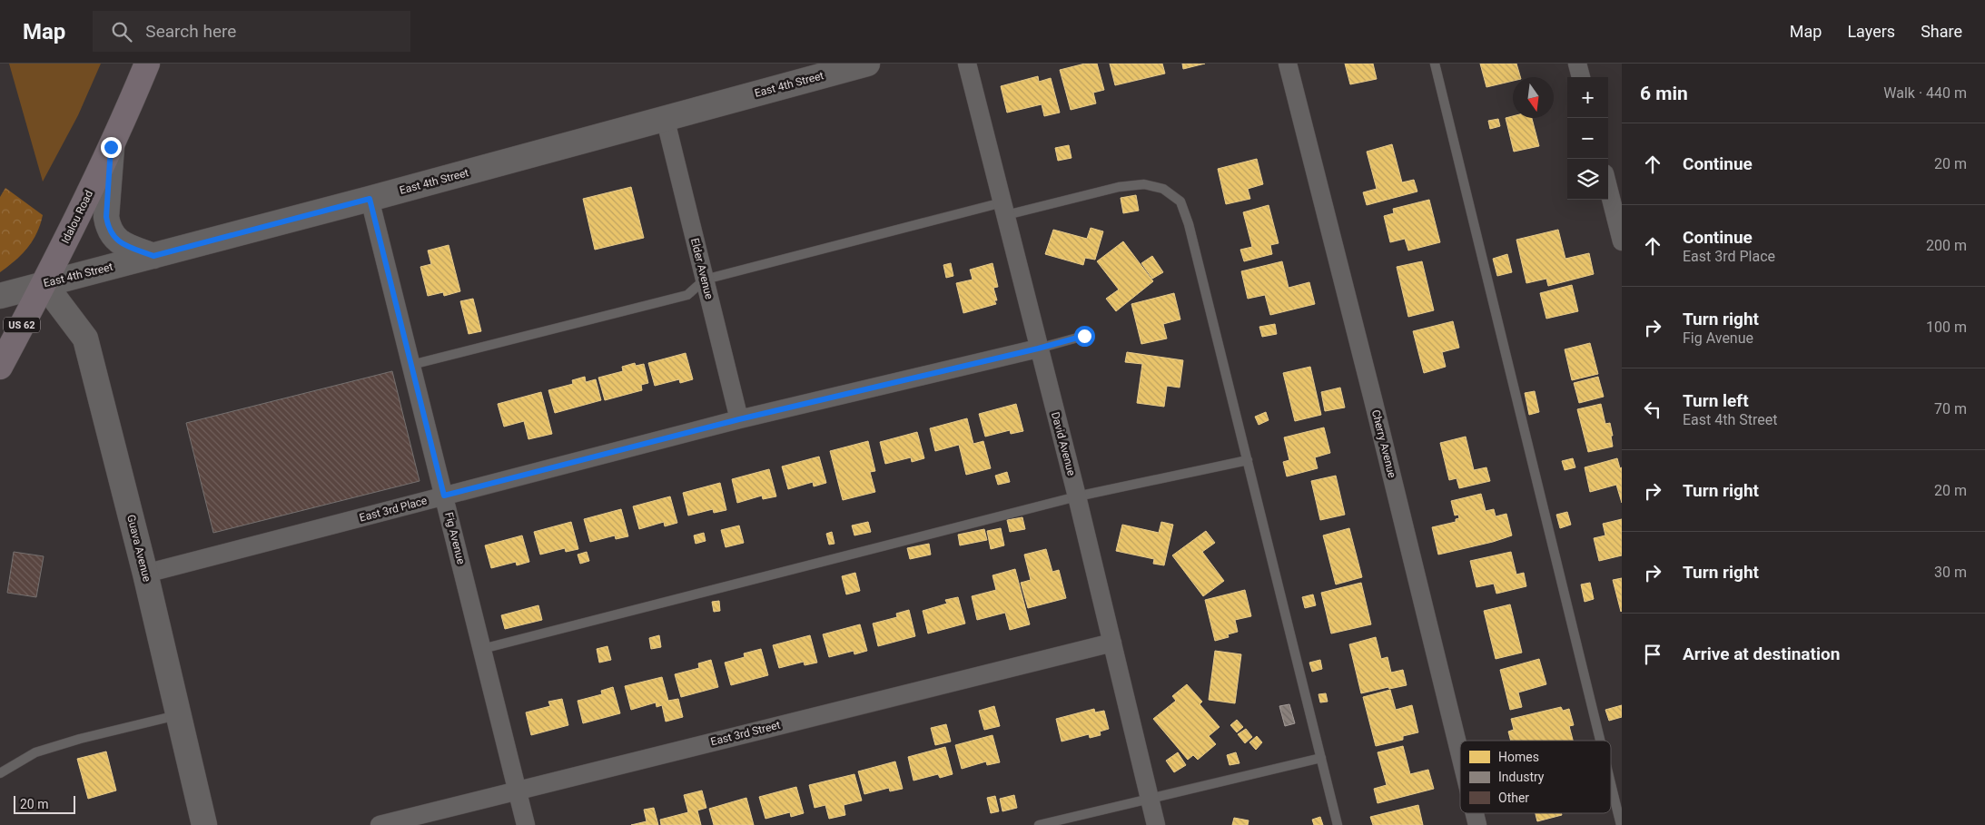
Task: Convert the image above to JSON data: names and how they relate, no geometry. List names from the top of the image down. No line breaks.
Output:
{"streets":{"main road":["Idalou Road","US 62"],"street":["East 4th Street","Elder Avenue","David Avenue","Cherry Avenue","East 3rd Place","Fig Avenue","Guava Avenue","East 3rd Street"]},"crossings":[["East 4th Street","Idalou Road"],["East 4th Street","Elder Avenue"],["East 4th Street","Fig Avenue"],["East 4th Street","Guava Avenue"],["Idalou Road","Guava Avenue"],["Elder Avenue","East 3rd Place"],["David Avenue","East 3rd Place"],["David Avenue","East 3rd Street"],["East 3rd Place","Fig Avenue"],["East 3rd Place","Guava Avenue"],["Fig Avenue","East 3rd Street"]],"legend":["Homes","Industry","Other"],"scale_bar":"20 m","north":"bottom","page":{"header":"Map","search":"Search here","nav":["Map","Layers","Share"],"heading":["6 min","Walk · 440 m"],"map_buttons":["+","−"],"list":[["Continue","20 m"],["Continue","East 3rd Place","200 m"],["Turn right","Fig Avenue","100 m"],["Turn left","East 4th Street","70 m"],["Turn right","20 m"],["Turn right","30 m"],"Arrive at destination"],"scale":"20 m"}}
